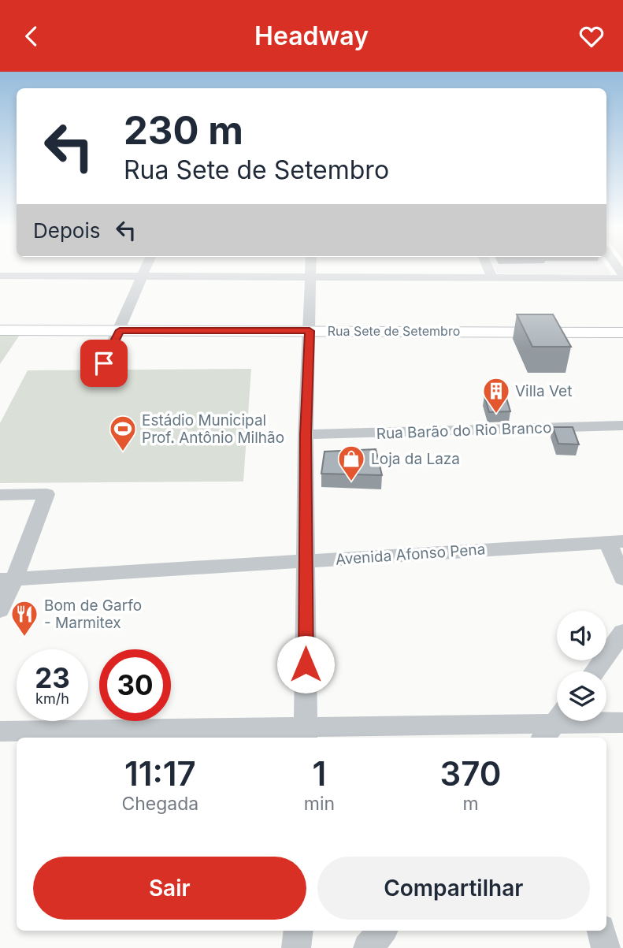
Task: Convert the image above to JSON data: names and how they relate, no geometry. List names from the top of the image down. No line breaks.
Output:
{"streets":{"main road":["Rua Sete de Setembro"],"street":["Rua Barão do Rio Branco","Avenida Afonso Pena"]},"places":{"building":["Villa Vet"],"sports":["Estádio Municipal Prof. Antônio Milhão"],"shop":["Loja da Laza"],"restaurant":["Bom de Garfo - Marmitex"]},"page":{"header":"Headway","turn":["230 m","Rua Sete de Setembro"],"then":"Depois","speed":"23 km/h","limit":"30","eta":["11:17","Chegada","1","min","370","m"],"buttons":["Sair","Compartilhar"]}}
